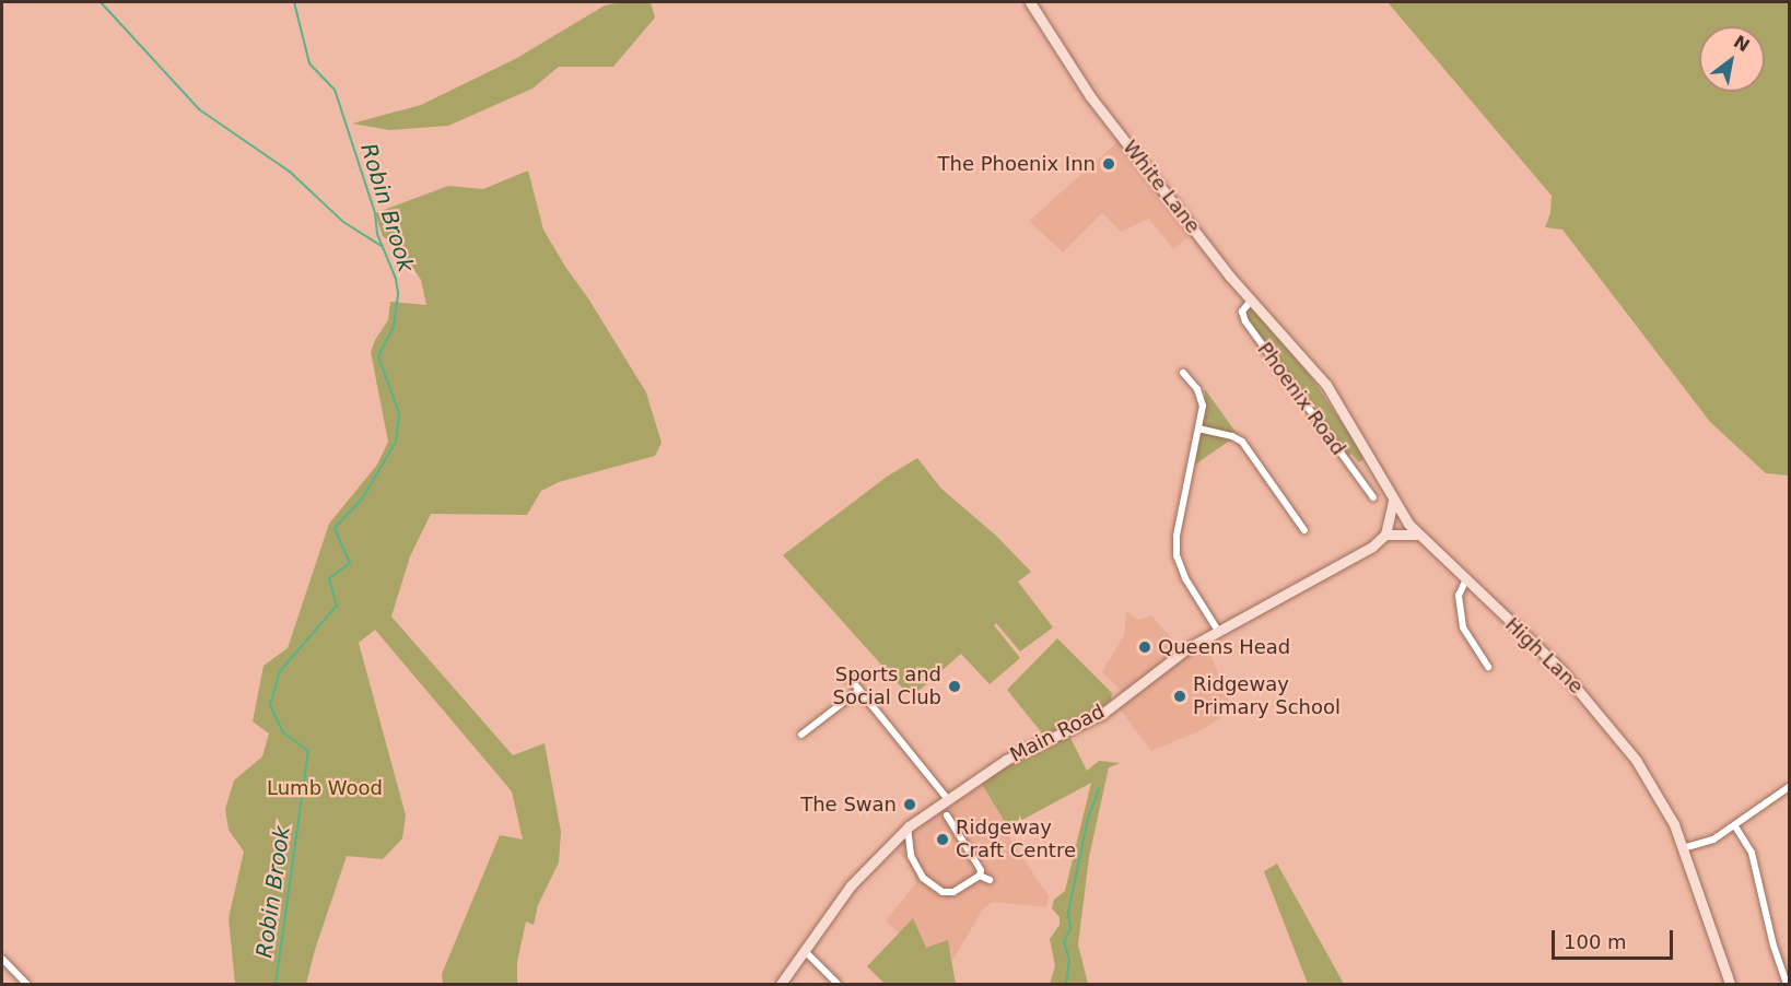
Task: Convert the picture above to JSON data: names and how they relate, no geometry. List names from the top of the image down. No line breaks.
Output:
{"streets":{"main road":["White Lane","High Lane","Main Road"],"street":["Phoenix Road"]},"crossings":[["White Lane","Phoenix Road"],["White Lane","High Lane"]],"water":["Robin Brook"],"parks":["Lumb Wood"],"places":["The Phoenix Inn","Queens Head","Sports and Social Club","Ridgeway Primary School","The Swan","Ridgeway Craft Centre"],"scale_bar":"100 m","north":"top right"}
